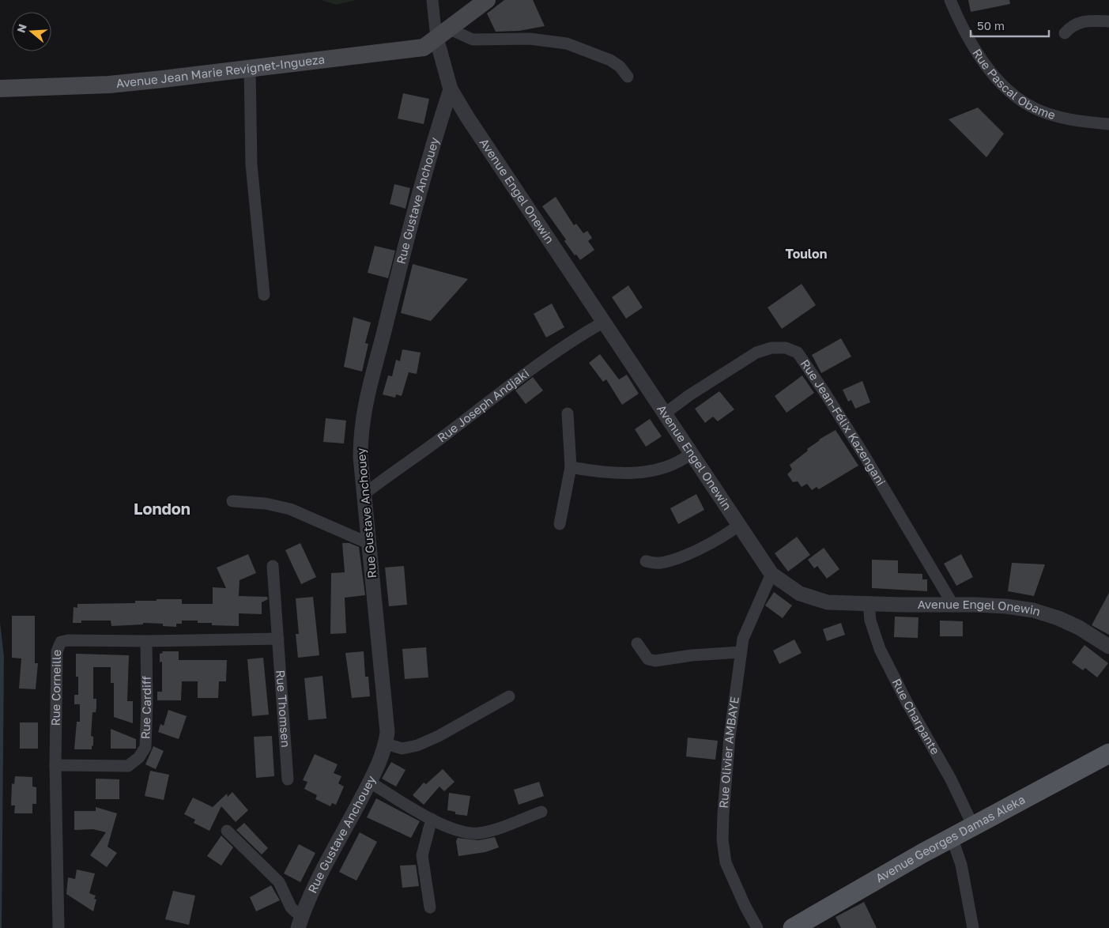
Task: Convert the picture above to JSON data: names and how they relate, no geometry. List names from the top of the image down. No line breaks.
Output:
{"streets":{"main road":["Avenue Jean Marie Revignet-Ingueza","Avenue Georges Damas Aleka"],"street":["Rue Pascal Obame","Avenue Engel Onewin","Rue Gustave Anchouey","Rue Joseph Andjaki","Rue Jean-Félix Kazengani","Rue Corneille","Rue Cardiff","Rue Thomsen","Rue Charpante","Rue Olivier AMBAYE"]},"crossings":[["Avenue Jean Marie Revignet-Ingueza","Avenue Engel Onewin"],["Avenue Engel Onewin","Rue Gustave Anchouey"],["Avenue Engel Onewin","Rue Joseph Andjaki"],["Avenue Engel Onewin","Rue Jean-Félix Kazengani"],["Avenue Engel Onewin","Rue Charpante"],["Avenue Engel Onewin","Rue Olivier AMBAYE"],["Rue Gustave Anchouey","Rue Joseph Andjaki"],["Rue Corneille","Rue Cardiff"],["Rue Corneille","Rue Thomsen"],["Rue Charpante","Avenue Georges Damas Aleka"]],"districts":["Toulon","London"],"scale_bar":"50 m","north":"left"}
